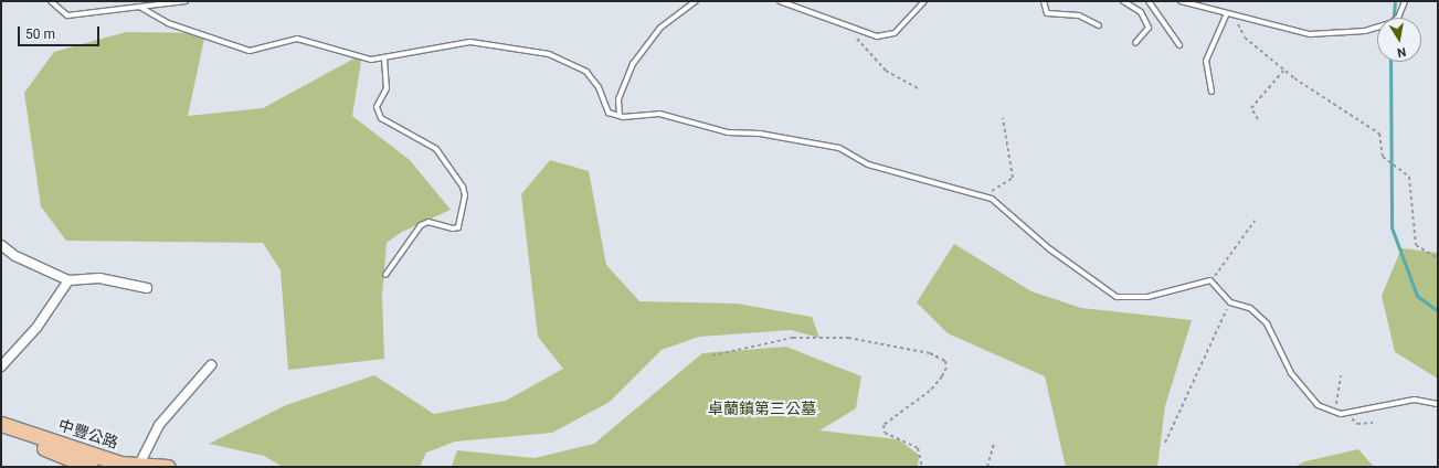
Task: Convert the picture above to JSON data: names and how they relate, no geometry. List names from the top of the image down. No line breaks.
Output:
{"streets":{"main road":["中豐公路"]},"parks":["卓蘭鎮第三公墓"],"scale_bar":"50 m","north":"bottom"}
